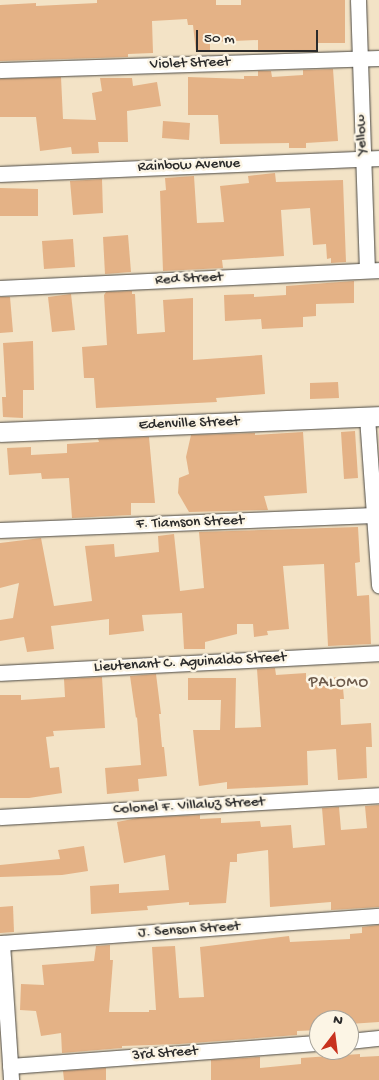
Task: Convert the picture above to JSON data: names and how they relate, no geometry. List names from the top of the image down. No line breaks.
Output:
{"streets":{"street":["Violet Street","Yellow","Rainbow Avenue","Red Street","Edenville Street","F. Tiamson Street","Lieutenant C. Aguinaldo Street","Colonel F. Villaluz Street","J. Senson Street","3rd Street"]},"crossings":[["Violet Street","Yellow"],["Yellow","Rainbow Avenue"],["Yellow","Red Street"]],"districts":["PALOMO"],"scale_bar":"50 m","north":"top"}
